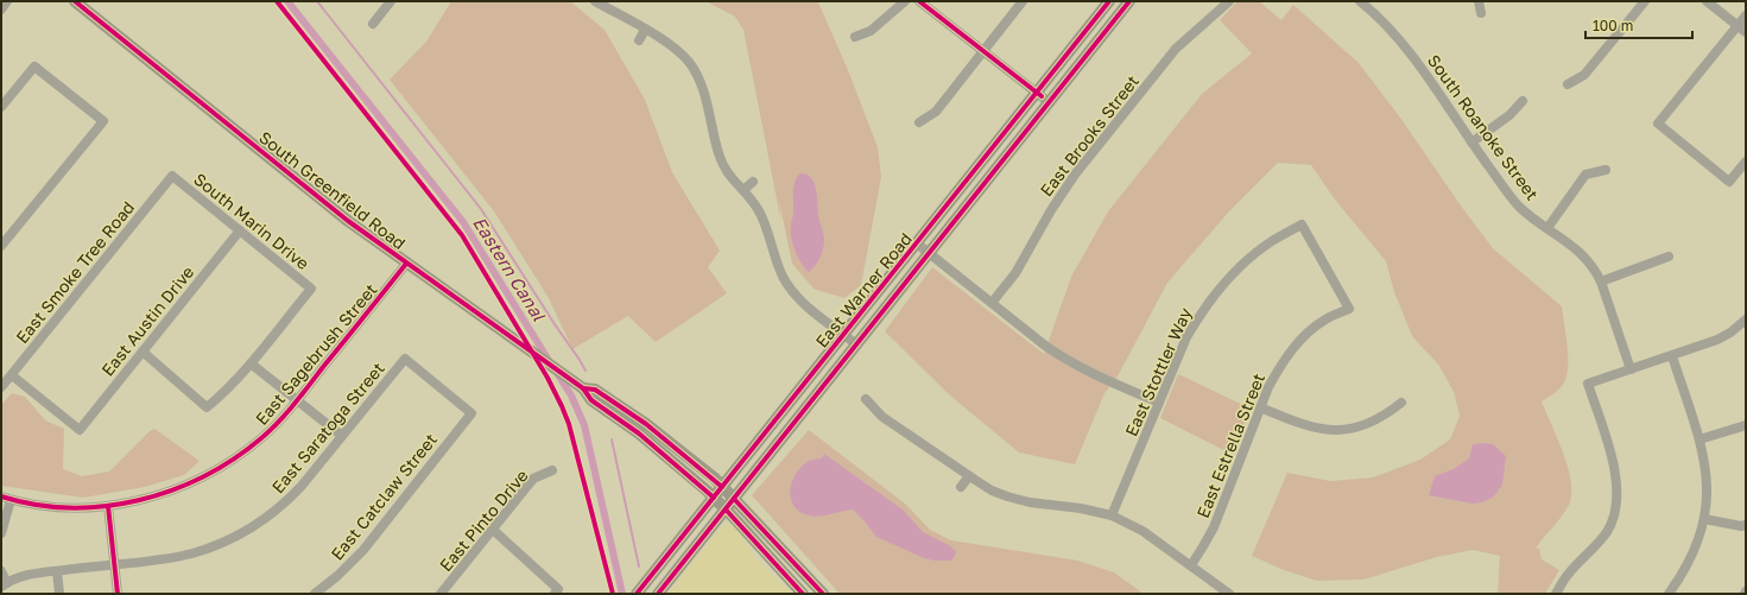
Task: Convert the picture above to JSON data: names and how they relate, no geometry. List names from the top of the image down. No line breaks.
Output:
{"streets":{"main road":["South Greenfield Road","East Warner Road"],"street":["South Roanoke Street","East Brooks Street","South Marin Drive","East Smoke Tree Road","East Austin Drive","East Sagebrush Street","East Stottler Way","East Saratoga Street","East Estrella Street","East Catclaw Street","East Pinto Drive"]},"crossings":[["South Greenfield Road","East Warner Road"],["South Greenfield Road","East Sagebrush Street"],["South Marin Drive","East Smoke Tree Road"],["South Marin Drive","East Austin Drive"],["East Smoke Tree Road","East Austin Drive"],["East Stottler Way","East Estrella Street"],["East Saratoga Street","East Catclaw Street"]],"water":["Eastern Canal"],"scale_bar":"100 m"}
